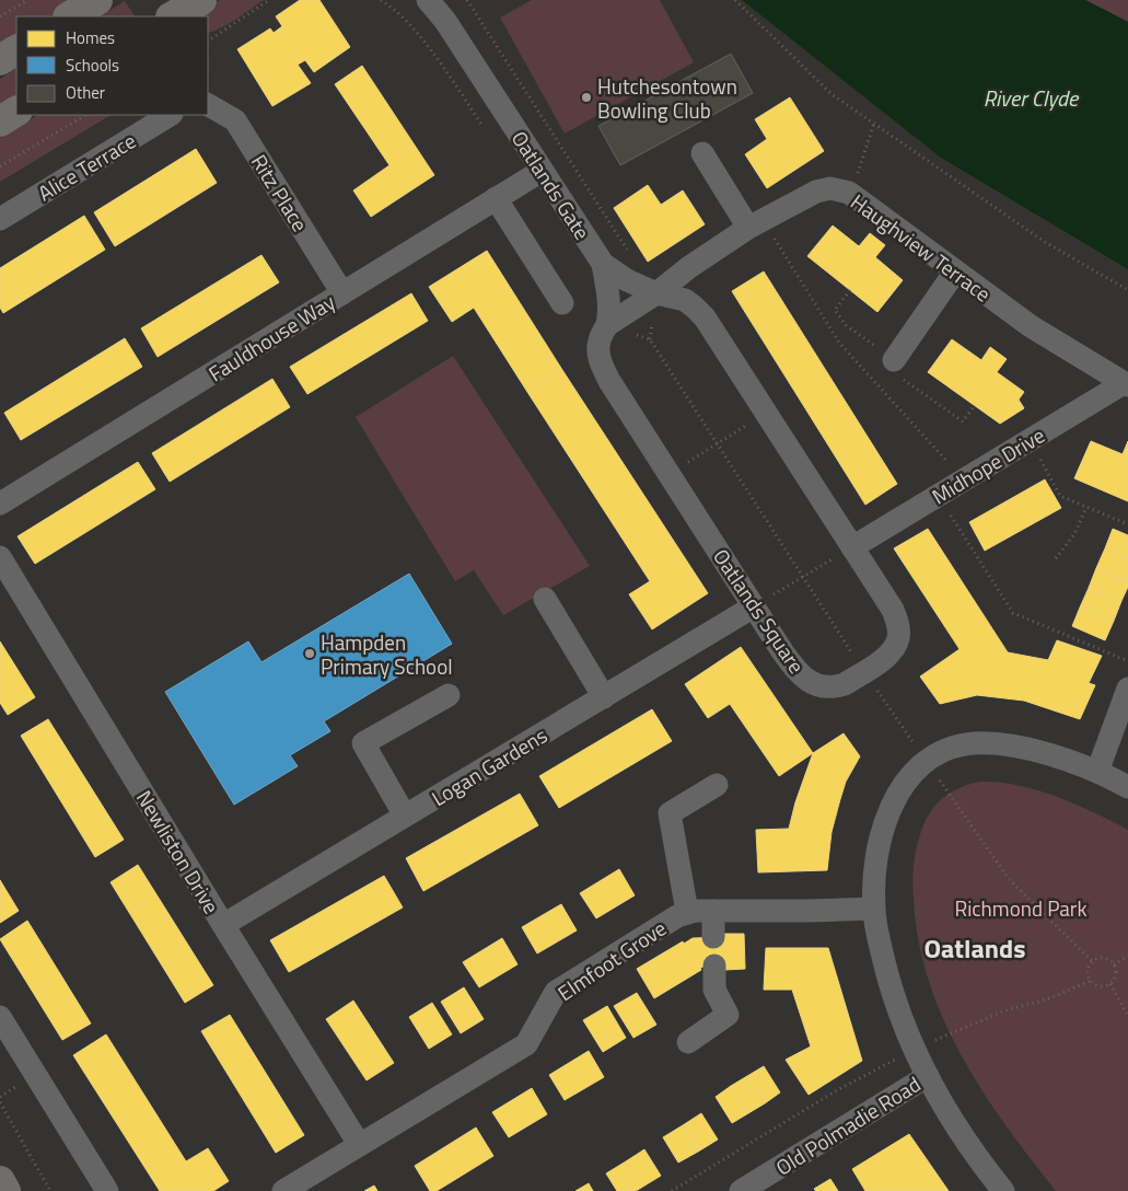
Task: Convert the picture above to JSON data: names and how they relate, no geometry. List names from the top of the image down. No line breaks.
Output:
{"streets":{"street":["Alice Terrace","Oatlands Gate","Ritz Place","Haughview Terrace","Fauldhouse Way","Midhope Drive","Oatlands Square","Logan Gardens","Newliston Drive","Elmfoot Grove","Old Polmadie Road"]},"crossings":[["Oatlands Gate","Fauldhouse Way"],["Oatlands Gate","Oatlands Square"],["Ritz Place","Fauldhouse Way"],["Haughview Terrace","Midhope Drive"],["Haughview Terrace","Oatlands Square"],["Midhope Drive","Oatlands Square"],["Oatlands Square","Logan Gardens"],["Logan Gardens","Newliston Drive"],["Newliston Drive","Elmfoot Grove"]],"districts":["Oatlands"],"water":["River Clyde"],"parks":["Richmond Park"],"places":["Hutchesontown Bowling Club","Hampden Primary School"],"legend":["Homes","Schools","Other"]}
